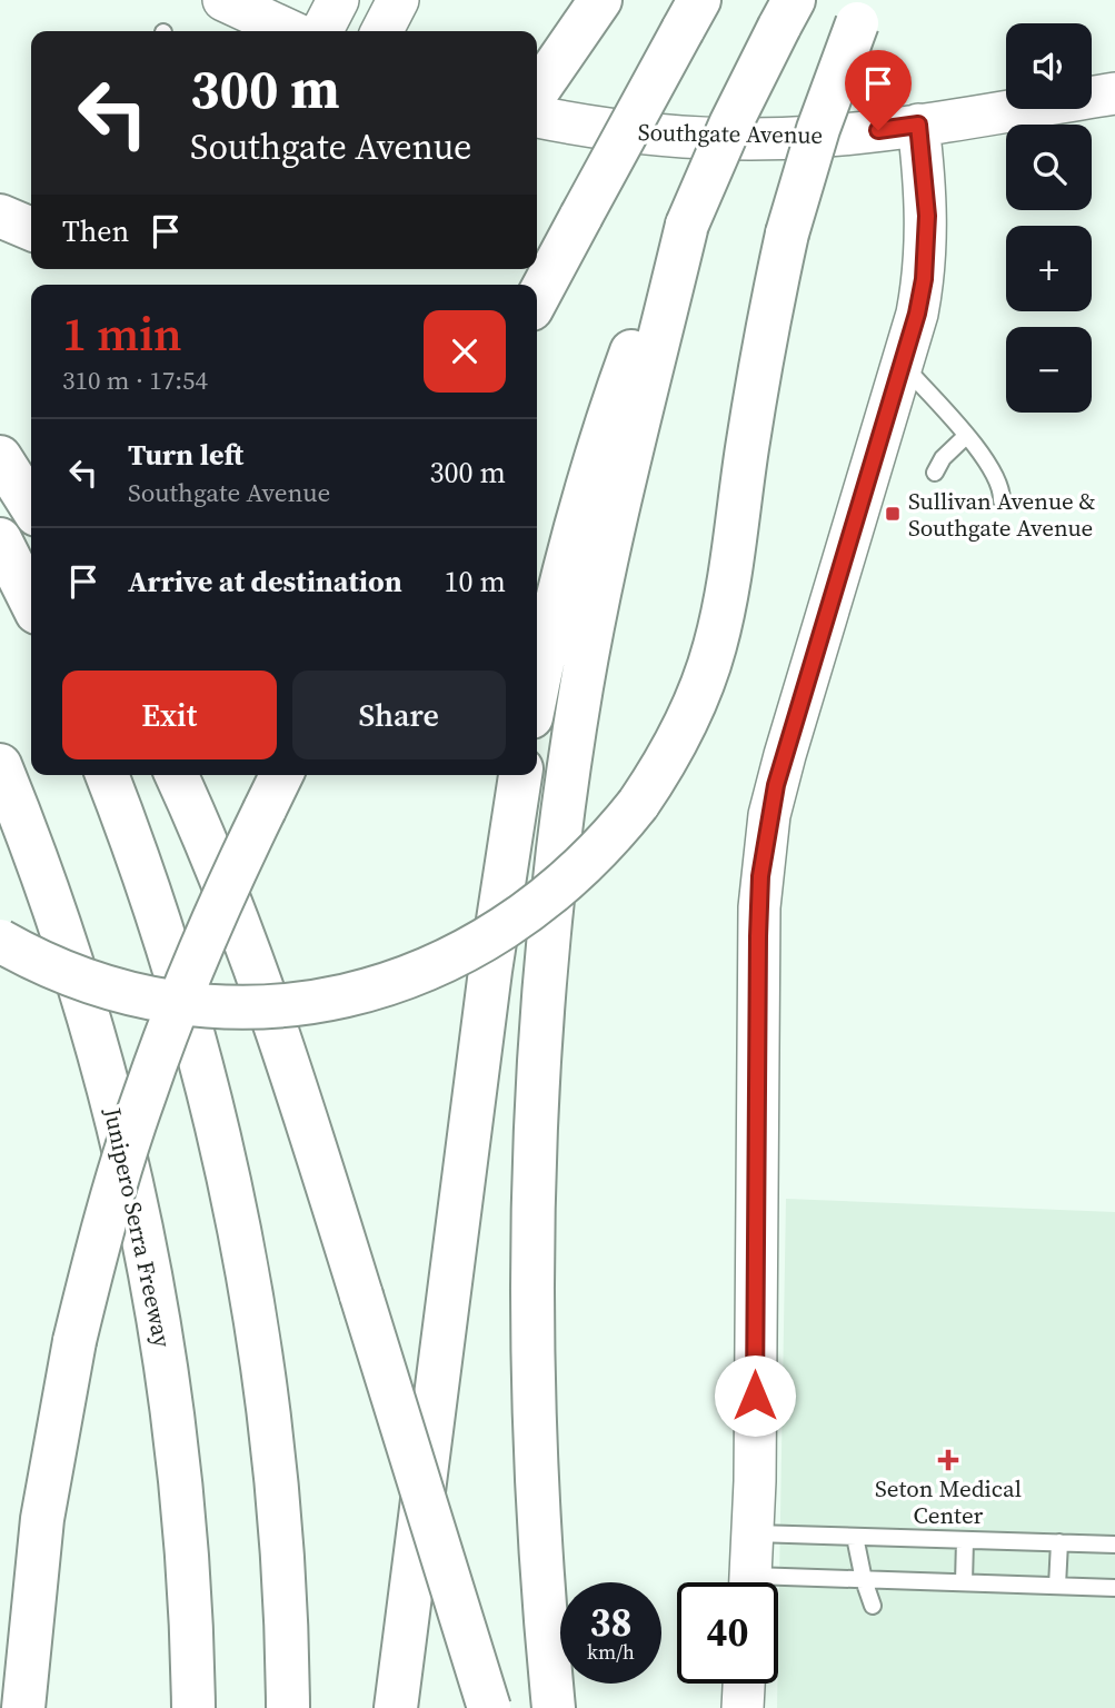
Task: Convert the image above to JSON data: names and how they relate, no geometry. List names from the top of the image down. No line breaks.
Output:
{"streets":{"highway":["Junipero Serra Freeway"],"street":["Southgate Avenue"]},"places":{"transit":["Sullivan Avenue & Southgate Avenue"],"health":["Seton Medical Center"]},"page":{"map_buttons":["+","−"],"turn":["300 m","Southgate Avenue"],"then":"Then","heading":["1 min","310 m · 17:54"],"list":[{"name":"Turn left","note":"Southgate Avenue","value":"300 m"},{"name":"Arrive at destination","value":"10 m"}],"buttons":["Exit","Share"],"speed":"38 km/h","limit":"40"}}
